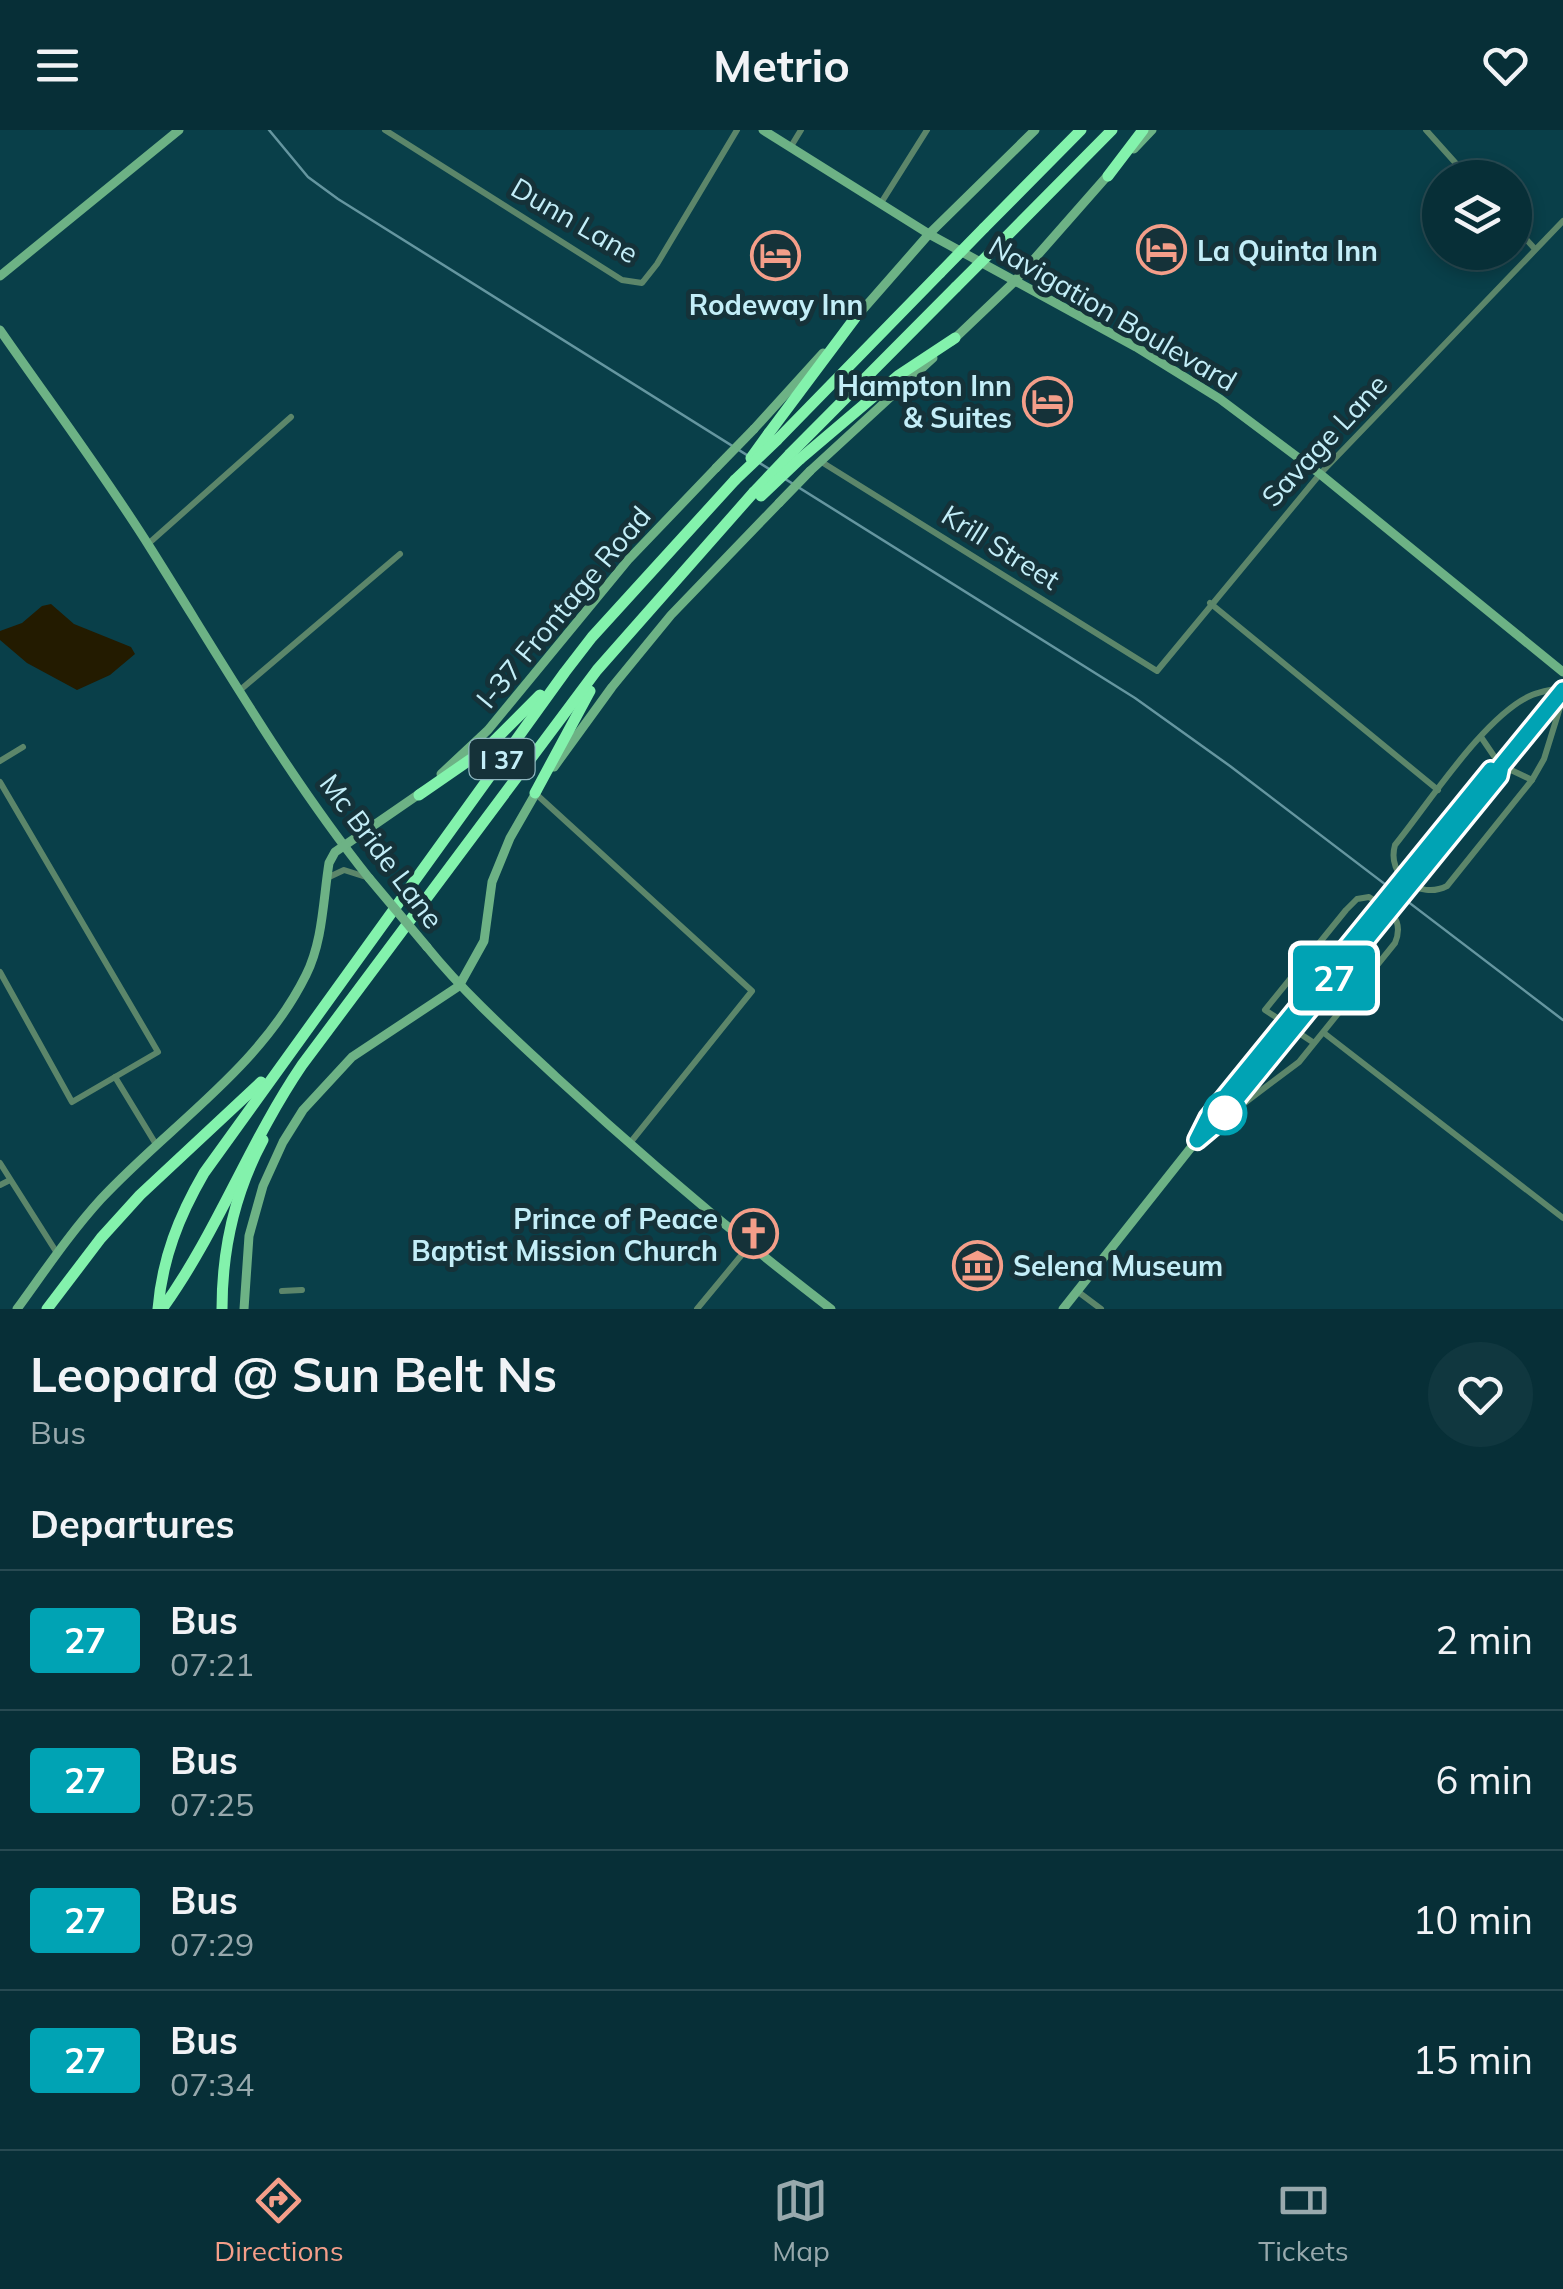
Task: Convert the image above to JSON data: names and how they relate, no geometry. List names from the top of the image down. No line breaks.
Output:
{"streets":{"highway":["I 37"],"main road":["Navigation Boulevard","I-37 Frontage Road","Mc Bride Lane"],"street":["Dunn Lane","Savage Lane","Krill Street"]},"crossings":[["Navigation Boulevard","Savage Lane"],["Navigation Boulevard","I-37 Frontage Road"],["Savage Lane","Krill Street"],["I-37 Frontage Road","Mc Bride Lane"]],"places":{"hotel":["La Quinta Inn","Rodeway Inn","Hampton Inn & Suites"],"church":["Prince of Peace Baptist Mission Church"],"museum":["Selena Museum"]},"lines":["bus line 27"],"page":{"header":"Metrio","on_map":"27","heading":[["Leopard @ Sun Belt Ns","Bus"],"Departures"],"list":[{"mark":"27","name":"Bus","note":"07:21","value":"2 min"},{"mark":"27","name":"Bus","note":"07:25","value":"6 min"},{"mark":"27","name":"Bus","note":"07:29","value":"10 min"},{"mark":"27","name":"Bus","note":"07:34","value":"15 min"}],"tabs":["Directions","Map","Tickets"]}}
